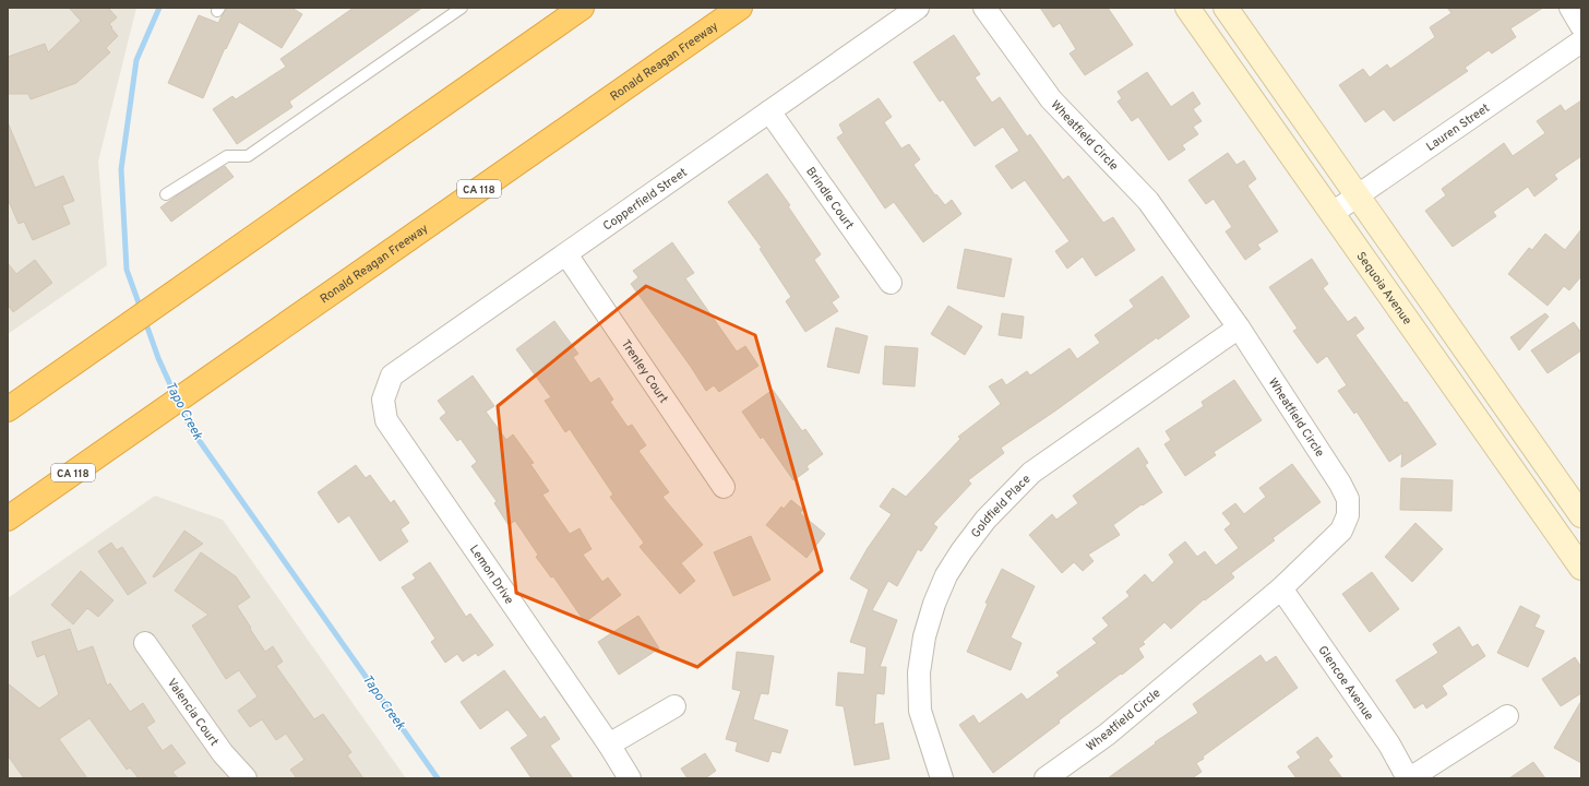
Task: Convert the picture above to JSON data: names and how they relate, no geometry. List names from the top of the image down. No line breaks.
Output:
{"streets":{"highway":["Ronald Reagan Freeway","CA 118"],"main road":["Sequoia Avenue"],"street":["Lauren Street","Wheatfield Circle","Brindle Court","Copperfield Street","Trenley Court","Goldfield Place","Lemon Drive","Glencoe Avenue","Valencia Court"]},"crossings":[["Lauren Street","Sequoia Avenue"],["Wheatfield Circle","Goldfield Place"],["Wheatfield Circle","Glencoe Avenue"],["Brindle Court","Copperfield Street"],["Copperfield Street","Trenley Court"],["Copperfield Street","Lemon Drive"]],"water":["Tapo Creek"]}
